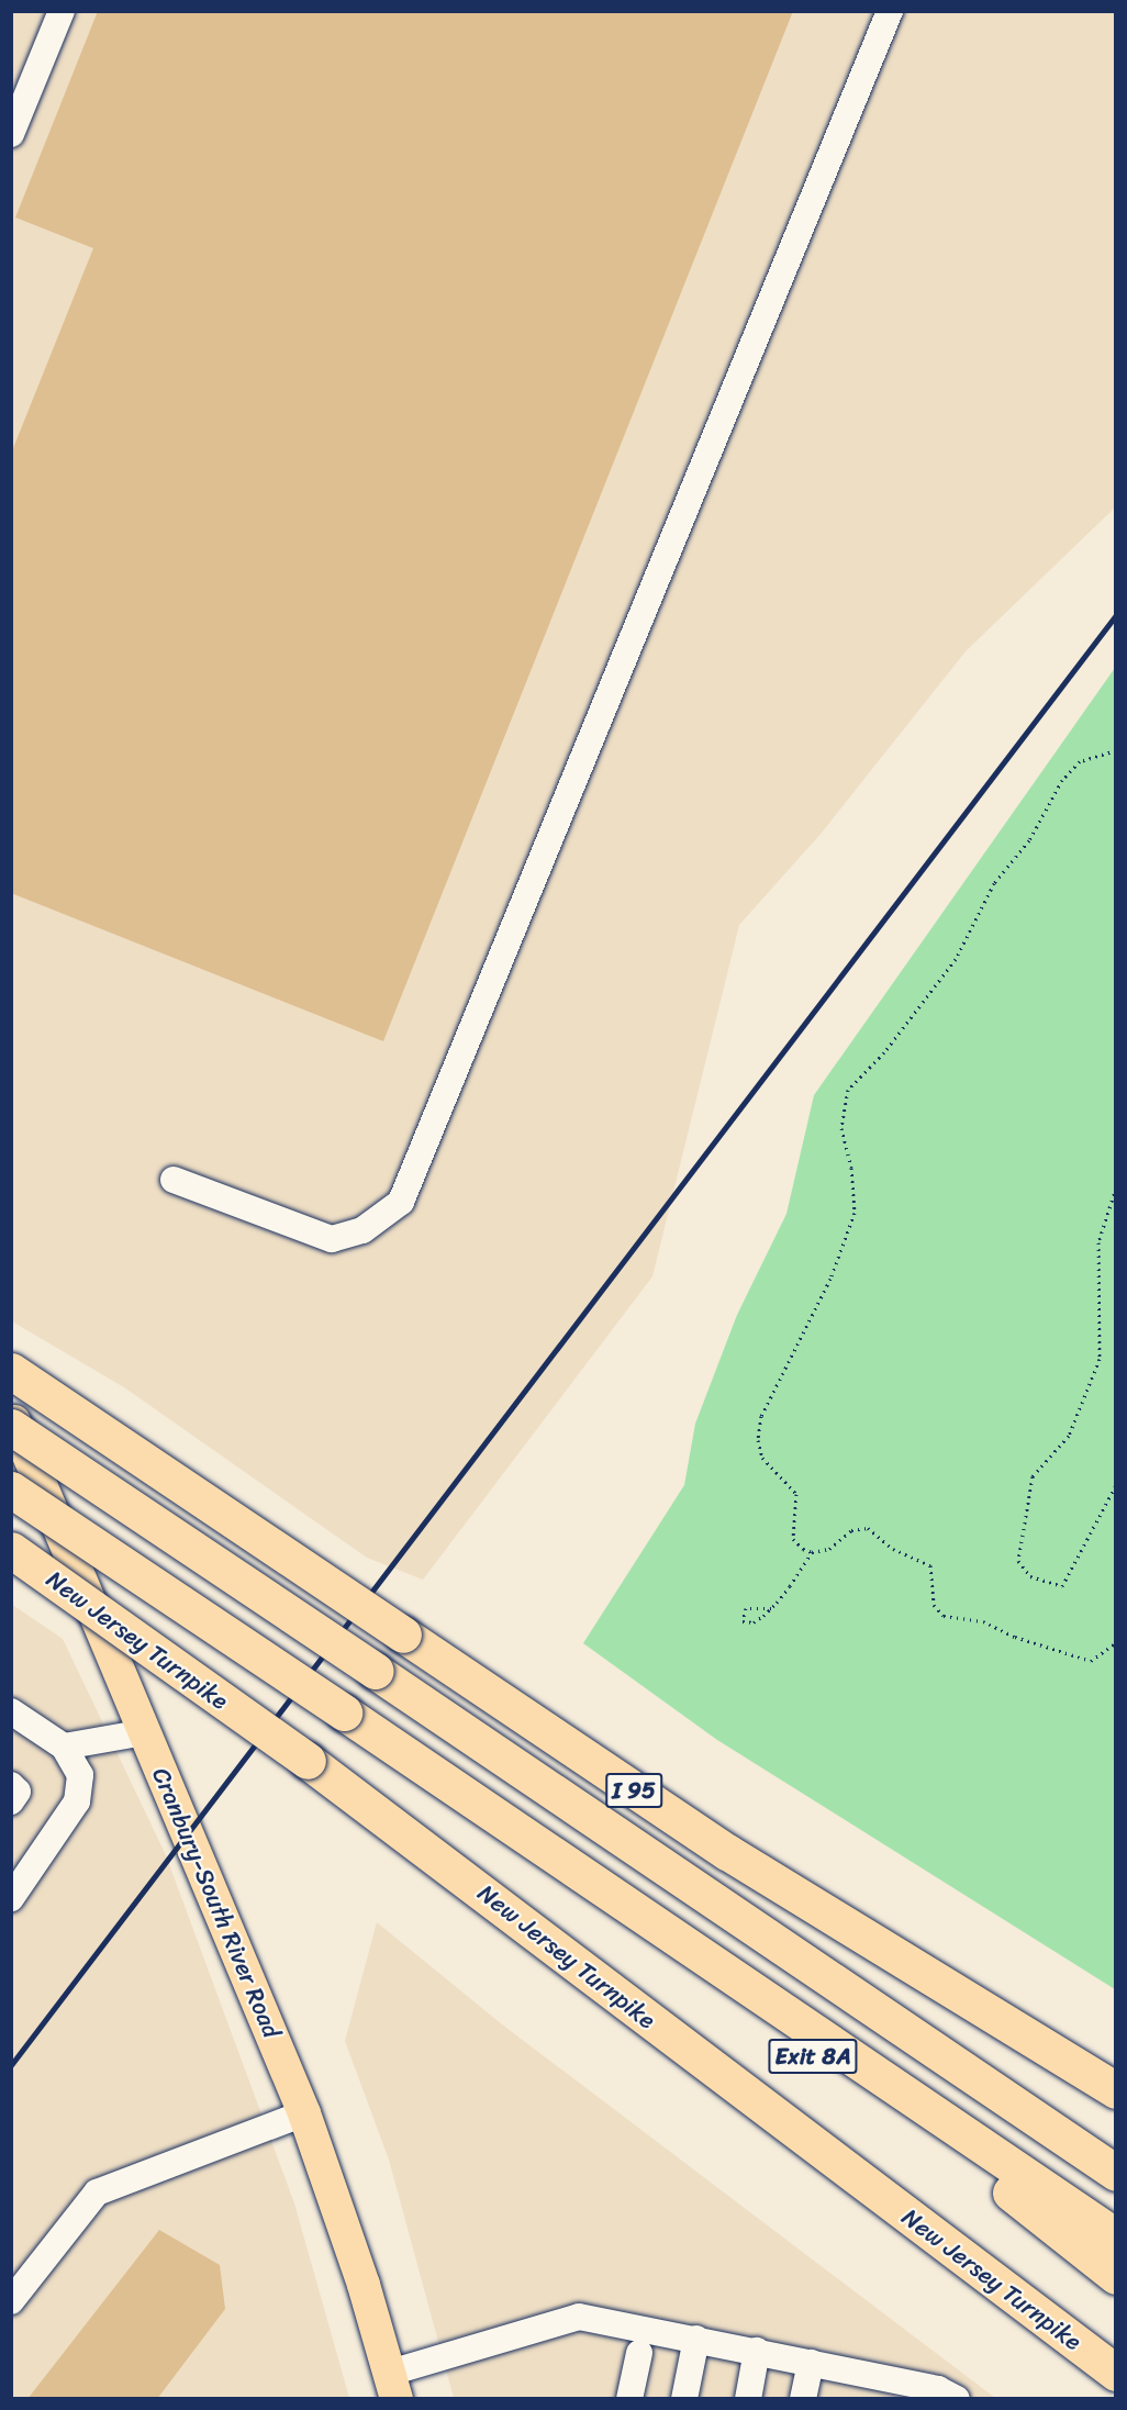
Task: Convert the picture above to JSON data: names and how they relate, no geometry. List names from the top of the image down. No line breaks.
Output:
{"streets":{"highway":["New Jersey Turnpike","I 95","Exit 8A"],"main road":["Cranbury-South River Road"]},"crossings":[["New Jersey Turnpike","Exit 8A"]]}
